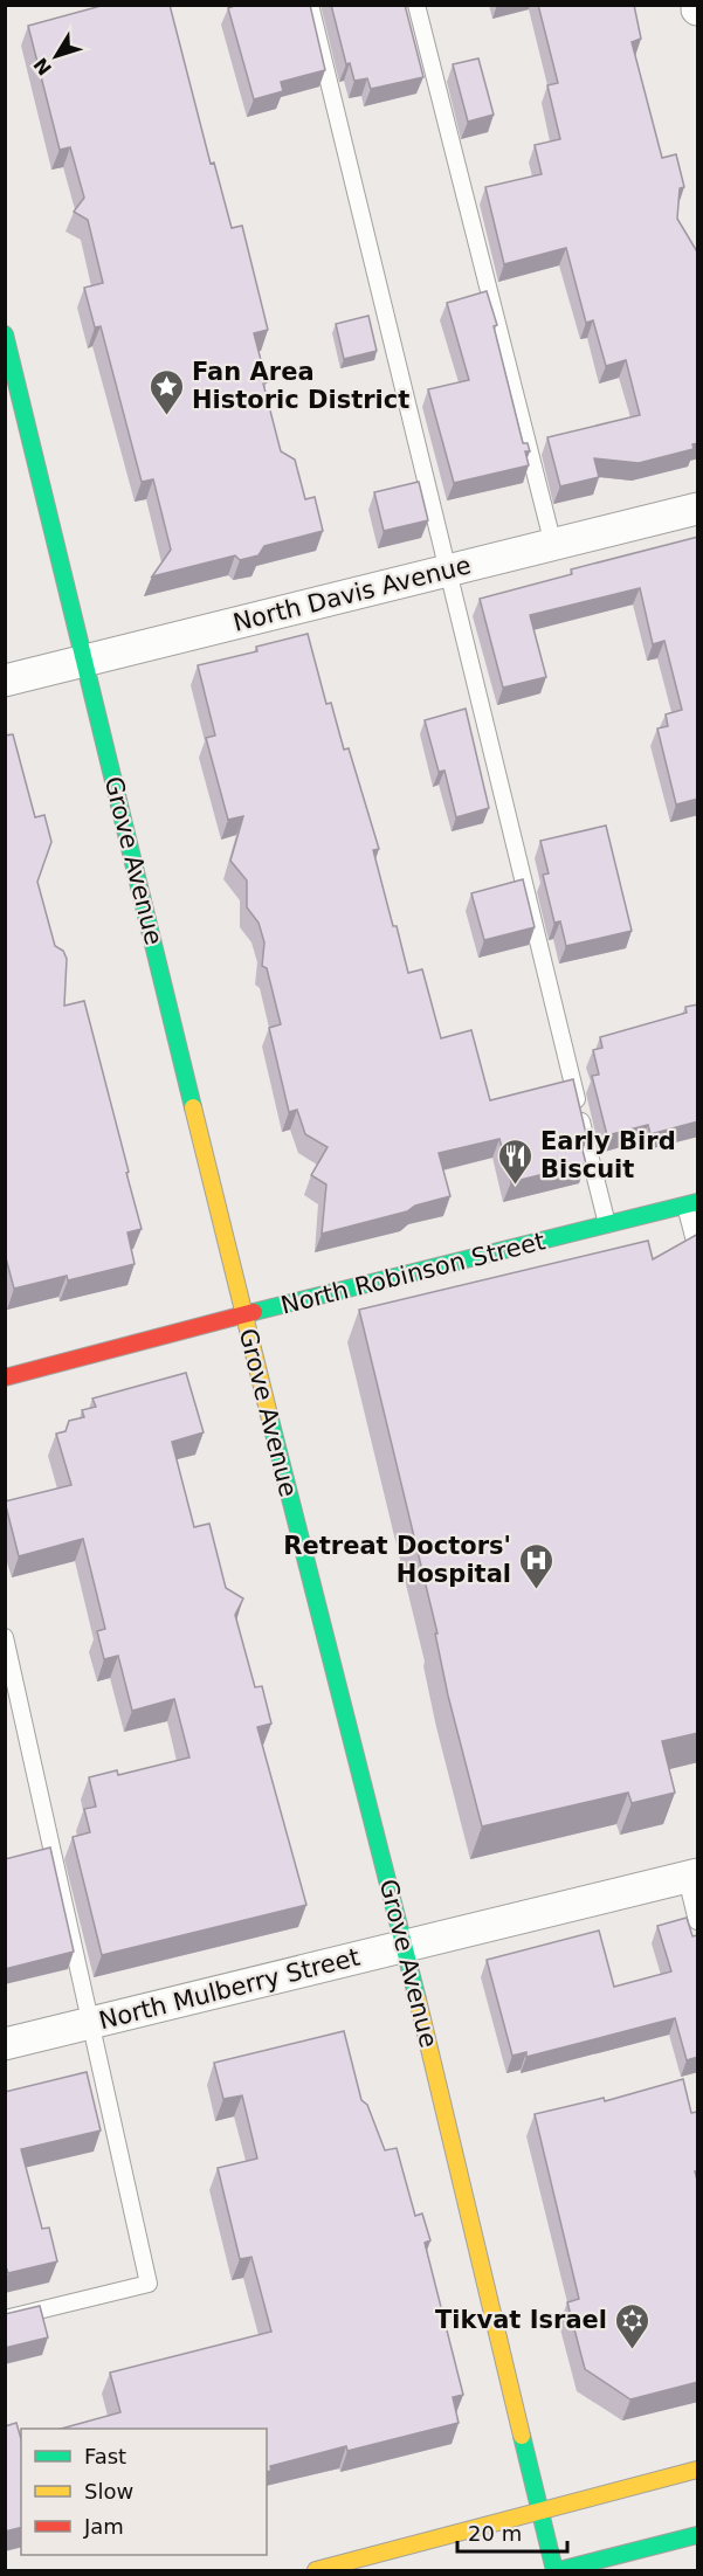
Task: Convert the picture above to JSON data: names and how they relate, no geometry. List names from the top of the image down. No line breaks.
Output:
{"streets":{"street":["North Davis Avenue","Grove Avenue","North Robinson Street","North Mulberry Street"]},"crossings":[["North Davis Avenue","Grove Avenue"],["Grove Avenue","North Robinson Street"],["Grove Avenue","North Mulberry Street"]],"places":{"place":["Fan Area Historic District"],"restaurant":["Early Bird Biscuit"],"hospital":["Retreat Doctors' Hospital"],"synagogue":["Tikvat Israel"]},"legend":["Fast","Slow","Jam"],"scale_bar":"20 m","north":"bottom left"}
